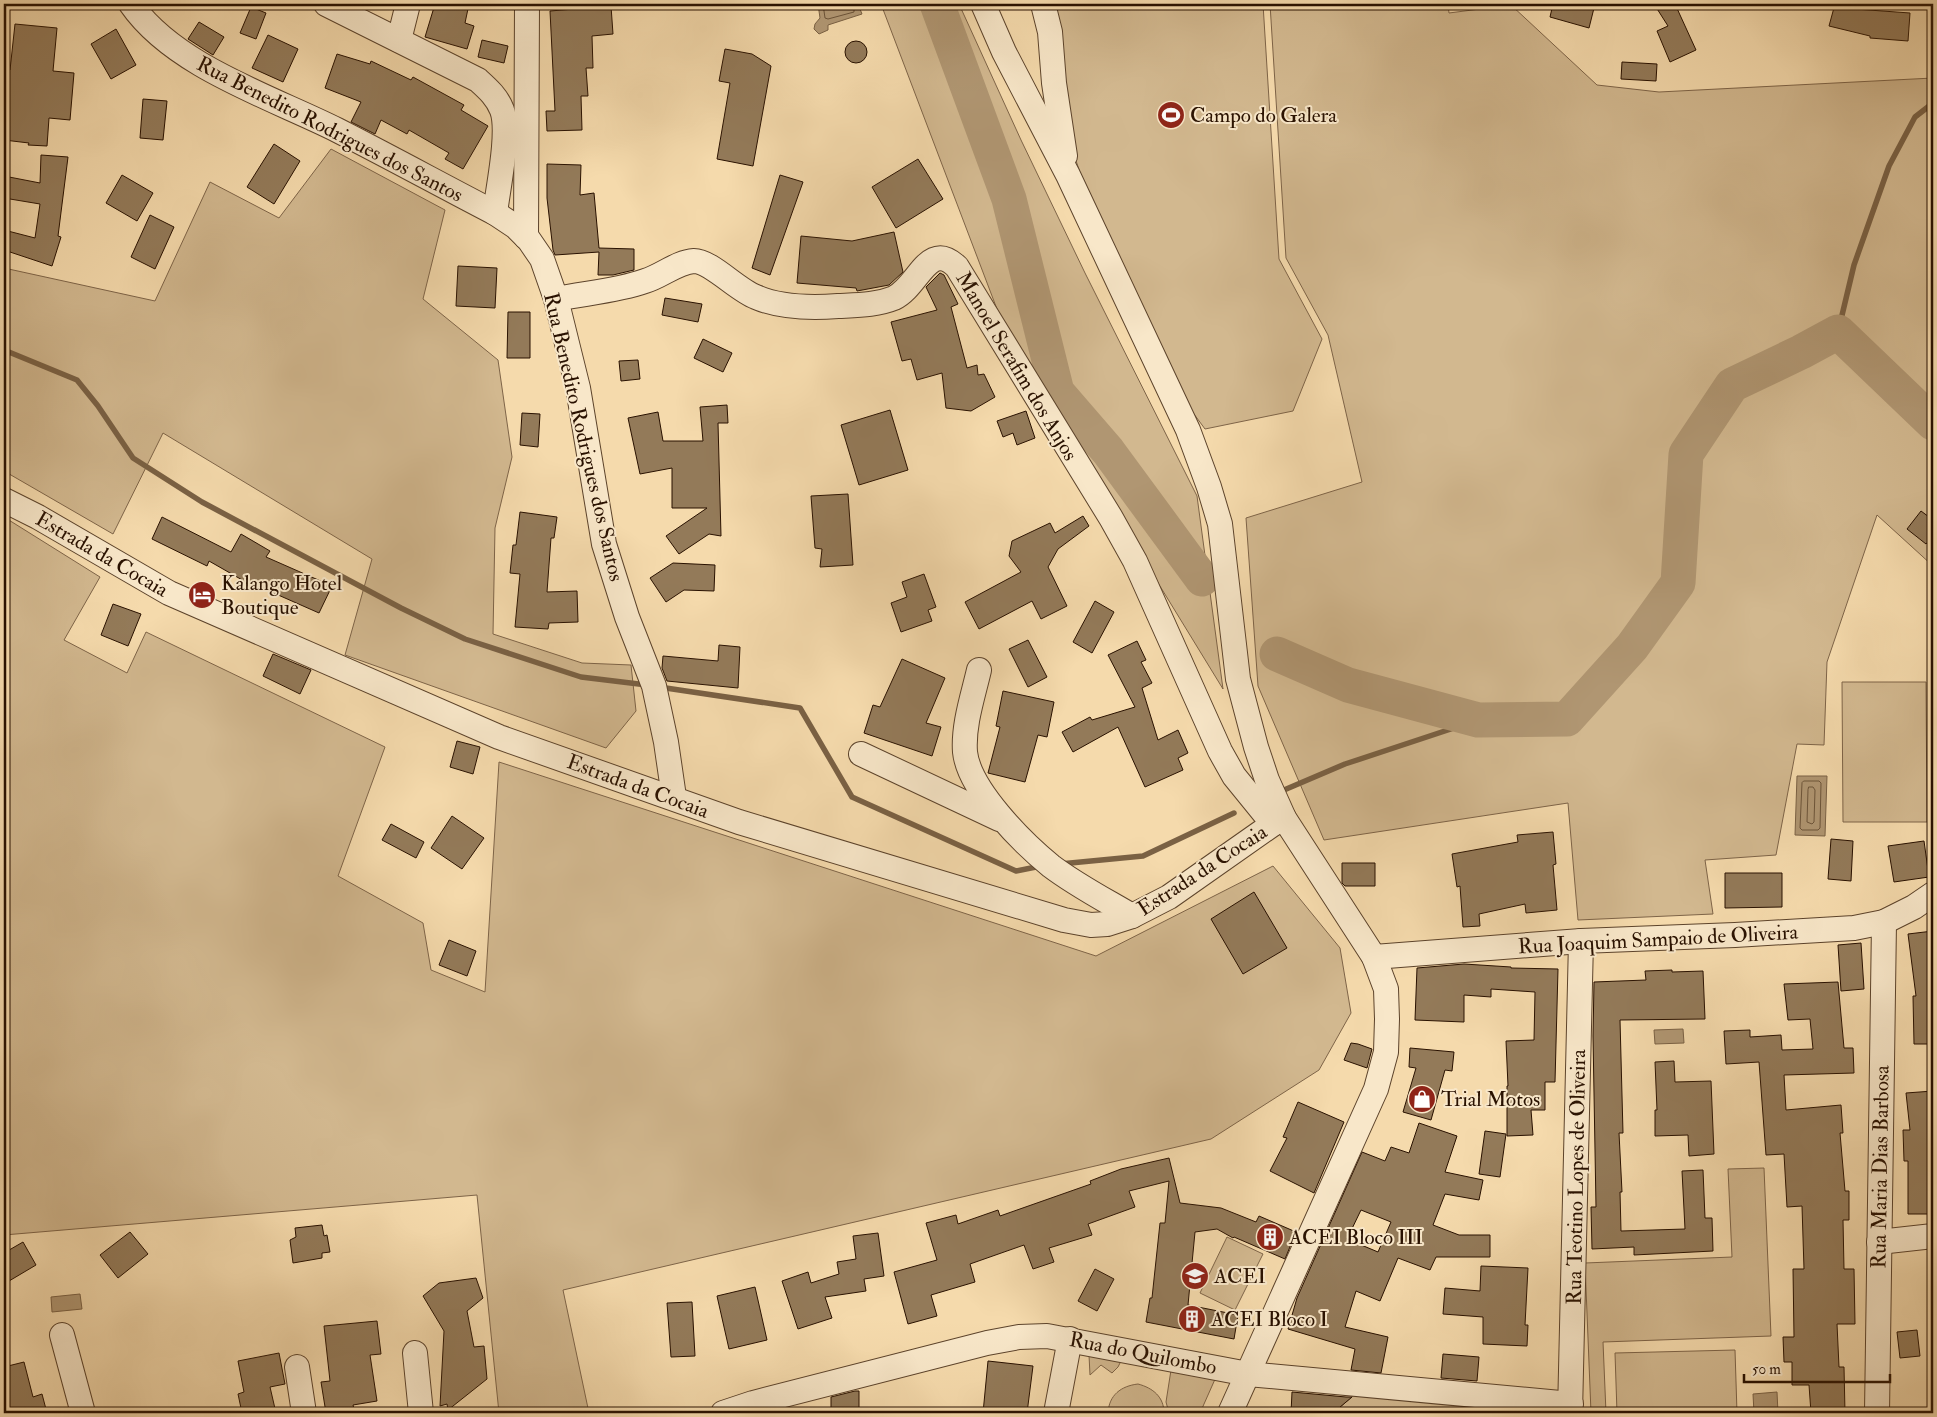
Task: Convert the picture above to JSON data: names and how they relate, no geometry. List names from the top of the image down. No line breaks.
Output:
{"streets":{"street":["Rua Benedito Rodrigues dos Santos","Manoel Serafim dos Anjos","Estrada da Cocaia","Rua Joaquim Sampaio de Oliveira","Rua Maria Dias Barbosa","Rua Teotino Lopes de Oliveira","Rua do Quilombo"]},"crossings":[["Rua Benedito Rodrigues dos Santos","Manoel Serafim dos Anjos"],["Rua Benedito Rodrigues dos Santos","Estrada da Cocaia"],["Manoel Serafim dos Anjos","Estrada da Cocaia"],["Rua Joaquim Sampaio de Oliveira","Rua Maria Dias Barbosa"],["Rua Joaquim Sampaio de Oliveira","Rua Teotino Lopes de Oliveira"],["Rua Teotino Lopes de Oliveira","Rua do Quilombo"]],"places":{"sports":["Campo do Galera"],"hotel":["Kalango Hotel Boutique"],"shop":["Trial Motos"],"building":["ACEI Bloco III","ACEI Bloco I"],"school or university":["ACEI"]},"scale_bar":"50 m"}
